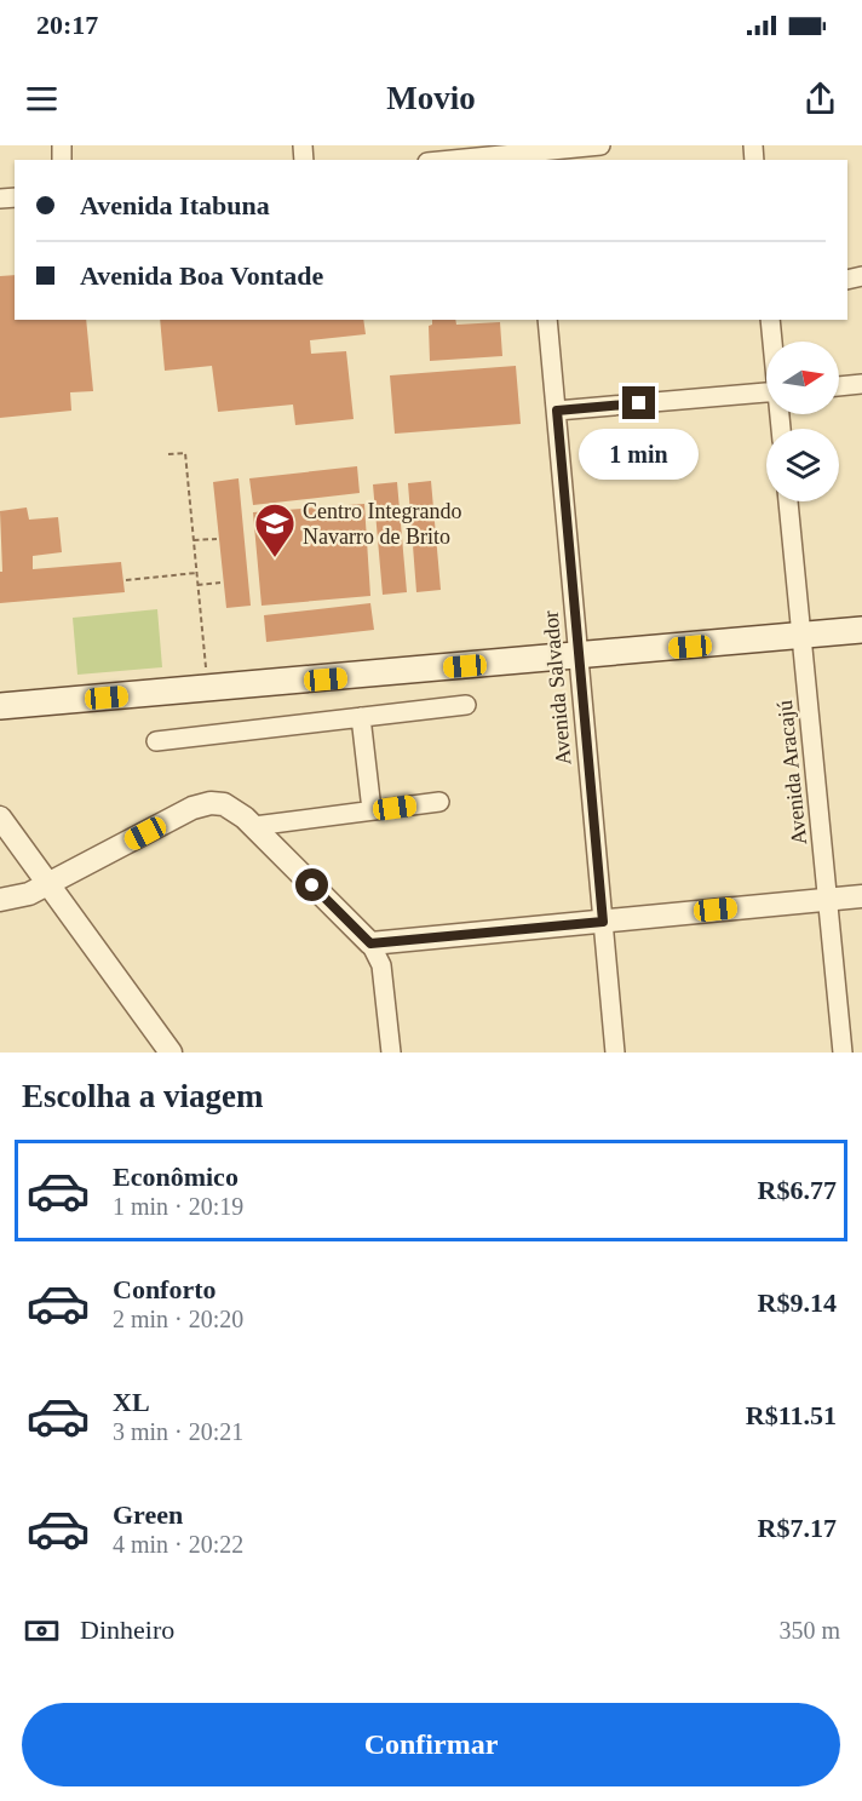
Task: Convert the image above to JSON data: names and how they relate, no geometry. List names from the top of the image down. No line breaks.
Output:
{"streets":{"street":["Avenida Salvador","Avenida Aracajú"]},"places":{"school or university":["Centro Integrando Navarro de Brito"]},"north":"right","page":{"status":"20:17","header":"Movio","banner":["Avenida Itabuna","Avenida Boa Vontade"],"bubble":"1 min","heading":"Escolha a viagem","list":[{"name":"Econômico","note":"1 min · 20:19","value":"R$6.77"},{"name":"Conforto","note":"2 min · 20:20","value":"R$9.14"},{"name":"XL","note":"3 min · 20:21","value":"R$11.51"},{"name":"Green","note":"4 min · 20:22","value":"R$7.17"}],"pay":["Dinheiro","350 m"],"buttons":"Confirmar"}}
